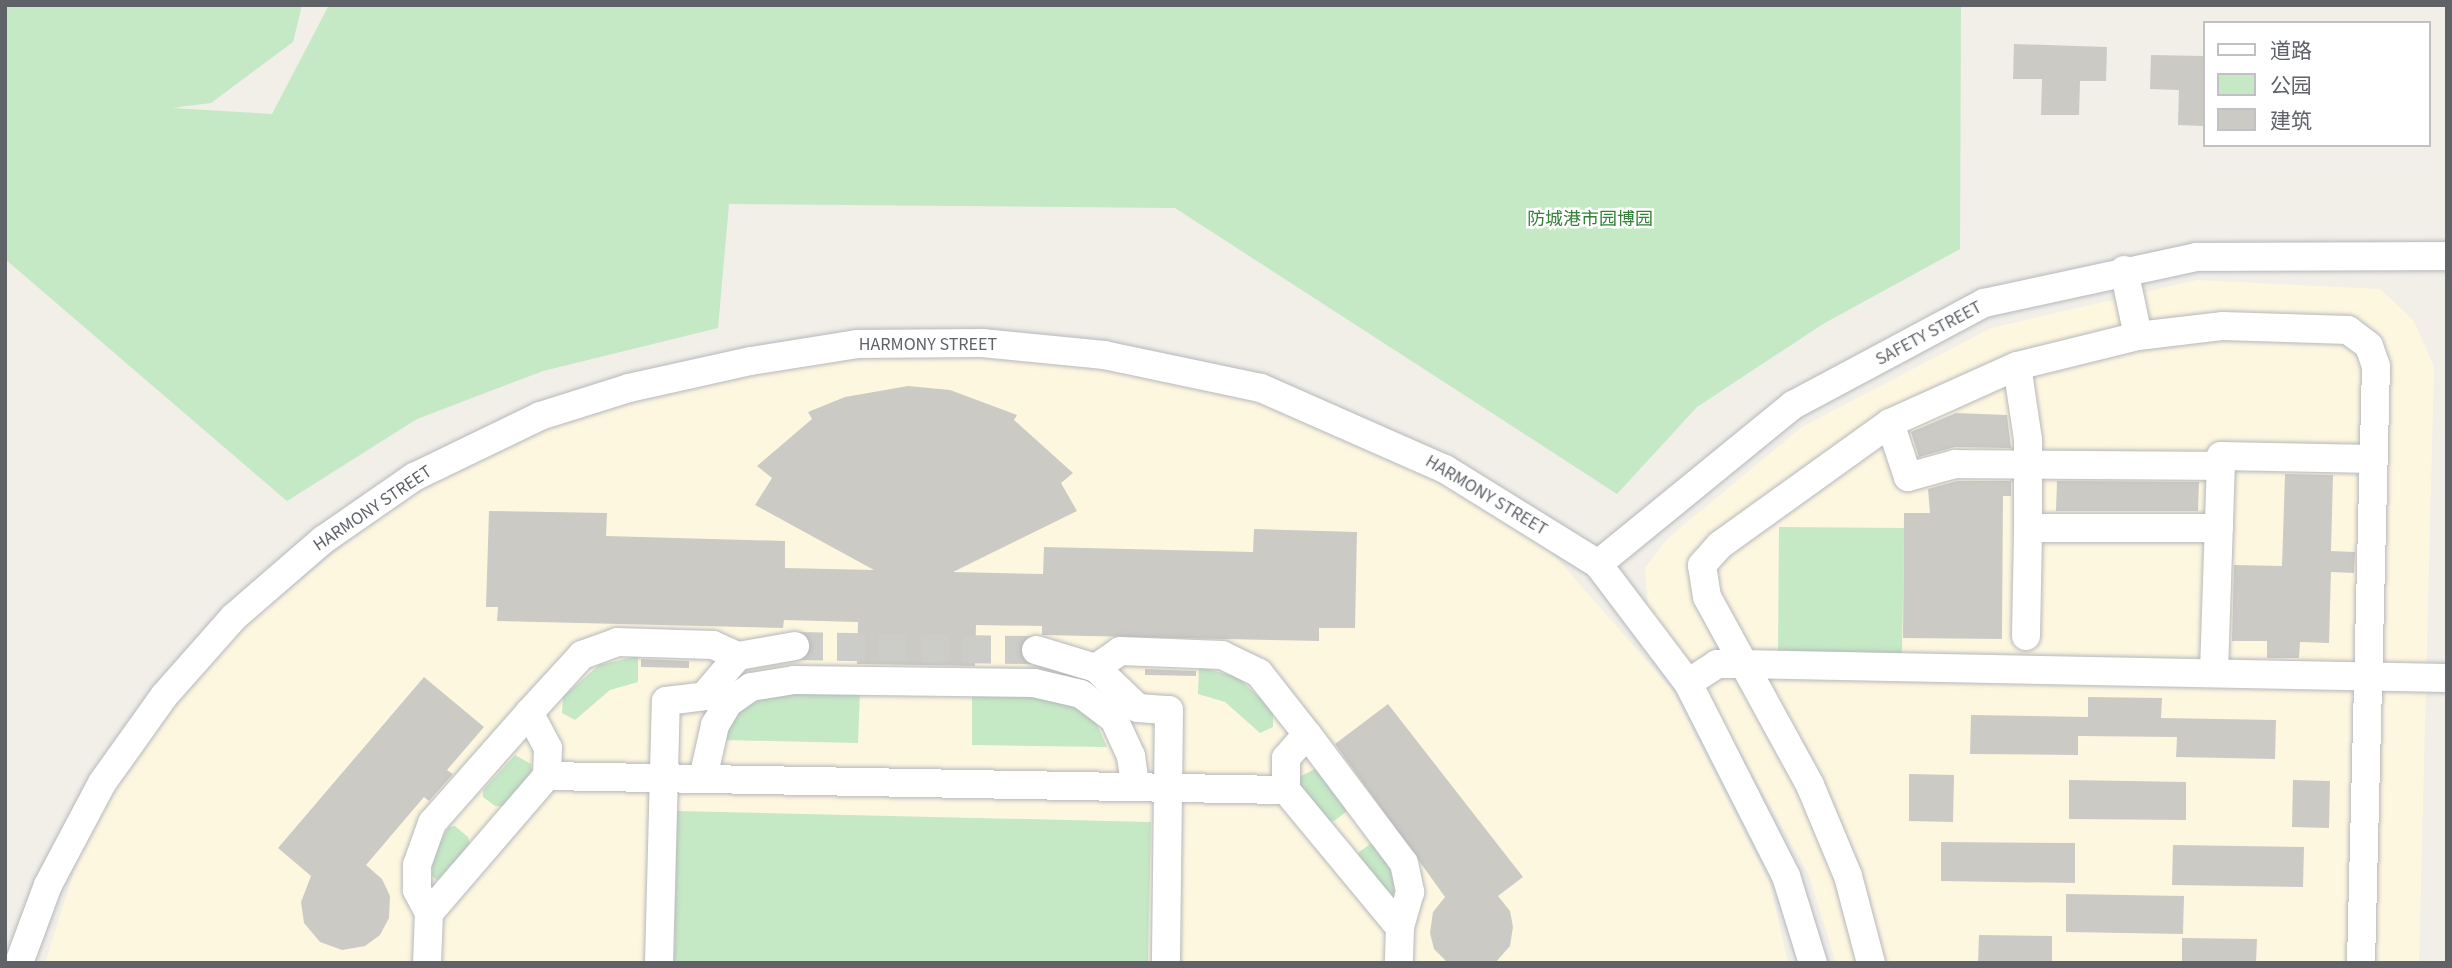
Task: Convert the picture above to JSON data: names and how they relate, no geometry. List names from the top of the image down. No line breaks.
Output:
{"streets":{"street":["SAFETY STREET","HARMONY STREET"]},"crossings":[["SAFETY STREET","HARMONY STREET"]],"parks":["防城港市园博园"],"legend":["道路","公园","建筑"]}
